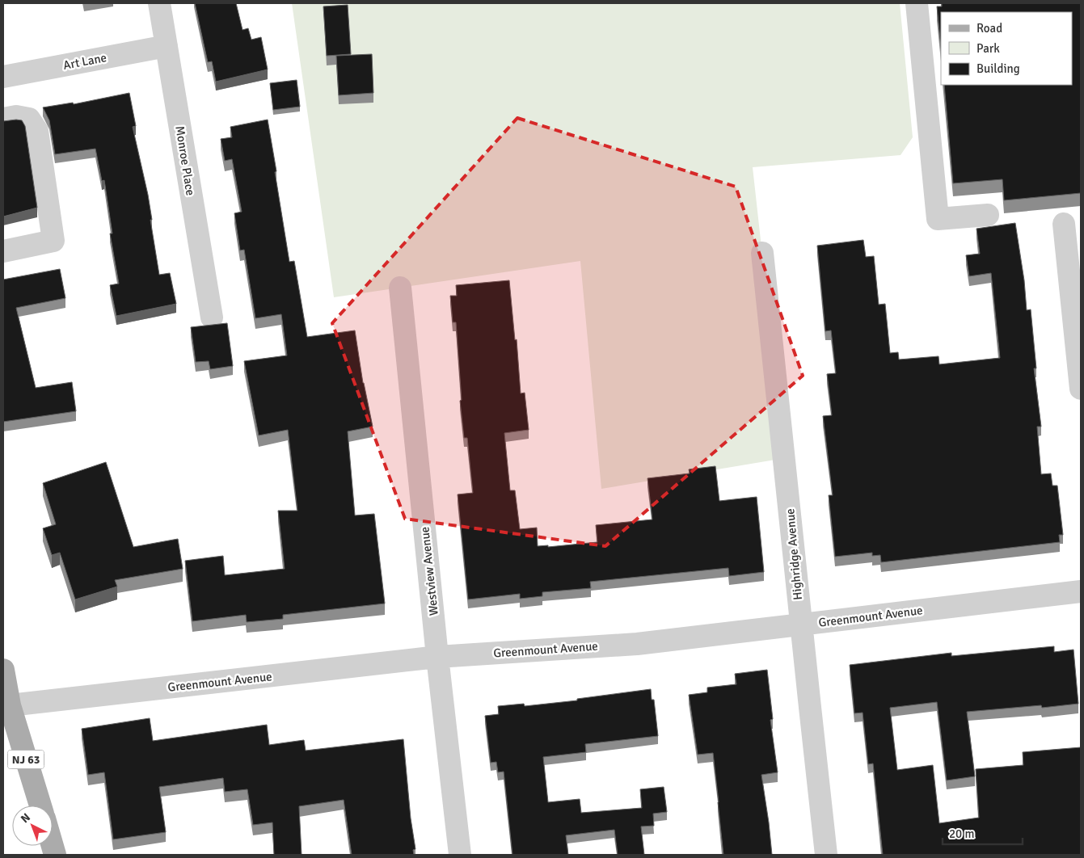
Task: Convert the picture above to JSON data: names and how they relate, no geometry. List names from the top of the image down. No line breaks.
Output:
{"streets":{"main road":["NJ 63"],"street":["Art Lane","Monroe Place","Highridge Avenue","Westview Avenue","Greenmount Avenue"]},"crossings":[["Art Lane","Monroe Place"],["Highridge Avenue","Greenmount Avenue"],["Westview Avenue","Greenmount Avenue"],["Greenmount Avenue","NJ 63"]],"legend":["Road","Park","Building"],"scale_bar":"20 m","north":"top left"}
